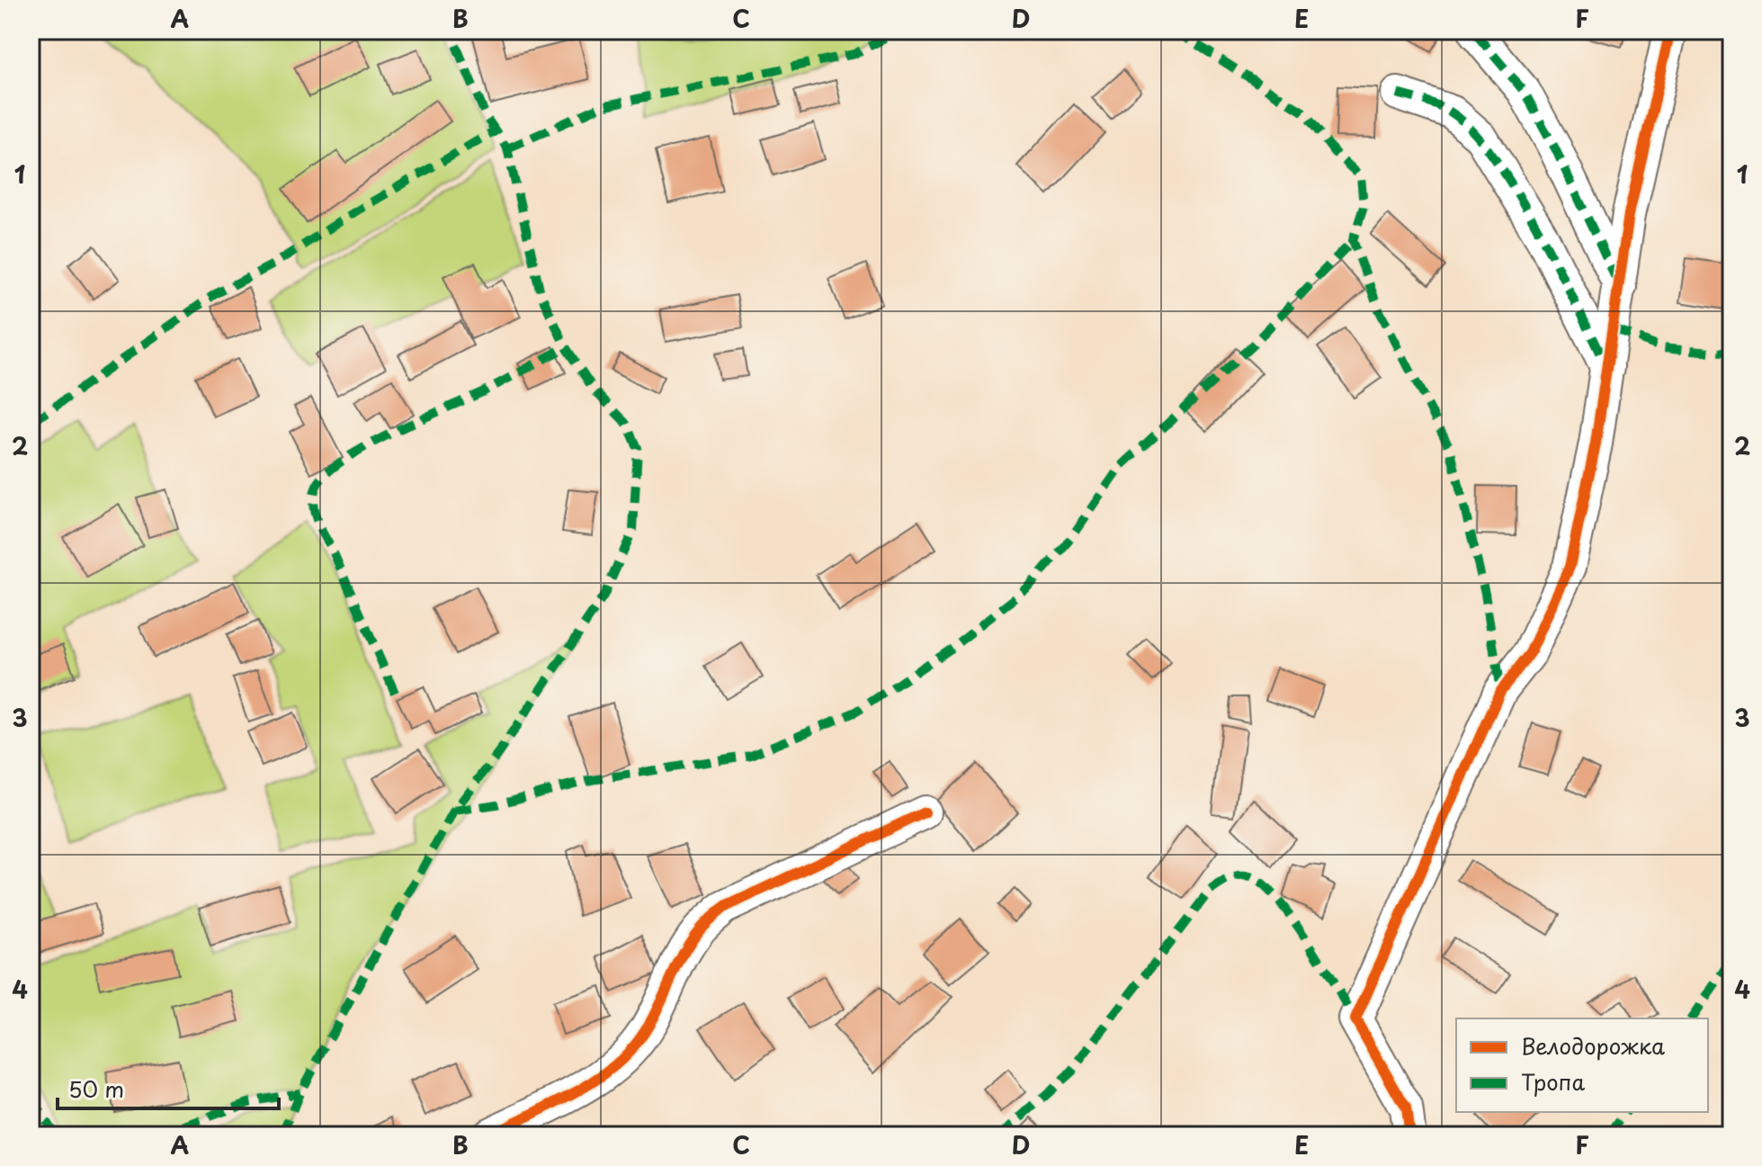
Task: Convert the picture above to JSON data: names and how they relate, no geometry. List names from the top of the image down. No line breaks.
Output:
{"legend":["Велодорожка","Тропа"],"scale_bar":"50 m","grid":{"columns":["A","B","C","D","E","F"],"rows":["1","2","3","4"]}}
